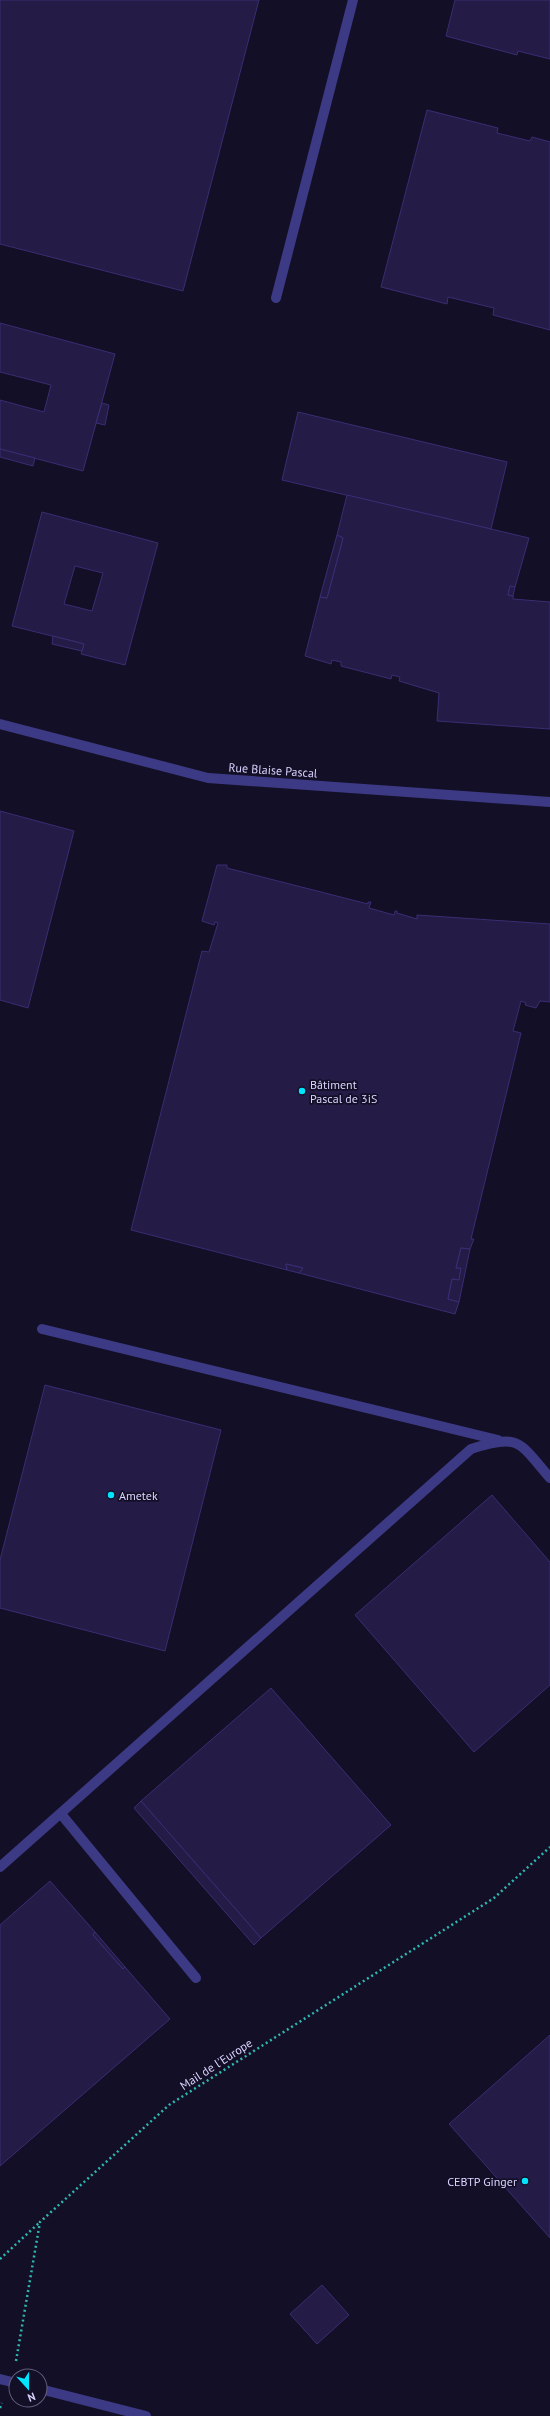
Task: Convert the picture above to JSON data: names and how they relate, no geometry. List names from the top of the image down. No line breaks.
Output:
{"streets":{"street":["Rue Blaise Pascal"],"path":["Mail de l'Europe"]},"places":["Bâtiment Pascal de 3iS","Ametek","CEBTP Ginger"],"north":"bottom"}
